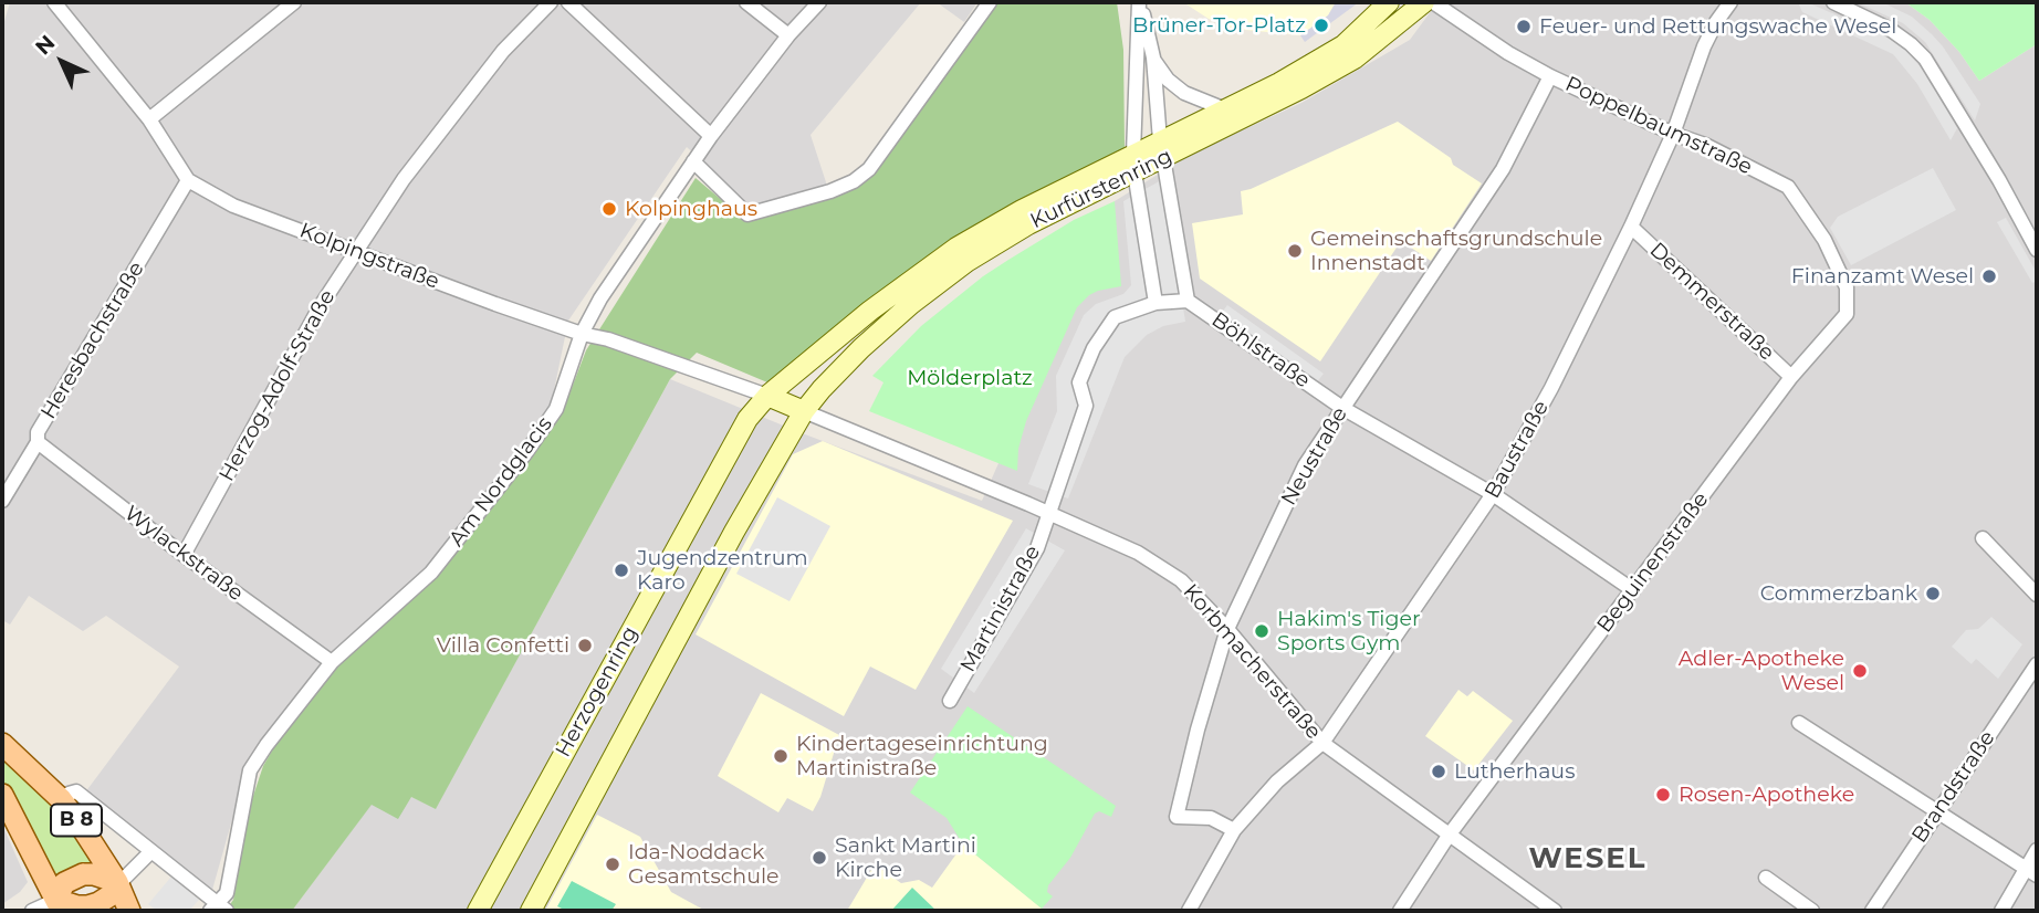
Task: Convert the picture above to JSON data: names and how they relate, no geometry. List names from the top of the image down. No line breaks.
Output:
{"streets":{"main road":["Kurfürstenring","Herzogenring","B 8"],"street":["Poppelbaumstraße","Kolpingstraße","Demmerstraße","Heresbachstraße","Böhlstraße","Herzog-Adolf-Straße","Baustraße","Neustraße","Am Nordglacis","Wylackstraße","Beguinenstraße","Martinistraße","Korbmacherstraße","Brandstraße"]},"crossings":[["Poppelbaumstraße","Baustraße"],["Poppelbaumstraße","Neustraße"],["Poppelbaumstraße","Beguinenstraße"],["Kurfürstenring","Kolpingstraße"],["Kurfürstenring","Korbmacherstraße"],["Kurfürstenring","Herzogenring"],["Kolpingstraße","Heresbachstraße"],["Kolpingstraße","Herzog-Adolf-Straße"],["Kolpingstraße","Am Nordglacis"],["Kolpingstraße","Herzogenring"],["Demmerstraße","Baustraße"],["Demmerstraße","Beguinenstraße"],["Heresbachstraße","Wylackstraße"],["Böhlstraße","Baustraße"],["Böhlstraße","Neustraße"],["Böhlstraße","Beguinenstraße"],["Herzog-Adolf-Straße","Wylackstraße"],["Baustraße","Neustraße"],["Baustraße","Korbmacherstraße"],["Neustraße","Korbmacherstraße"],["Am Nordglacis","Wylackstraße"],["Beguinenstraße","Korbmacherstraße"],["Martinistraße","Korbmacherstraße"]],"districts":["WESEL"],"parks":["Mölderplatz"],"places":["Brüner-Tor-Platz","Feuer- und Rettungswache Wesel","Kolpinghaus","Gemeinschaftsgrundschule Innenstadt","Finanzamt Wesel","Jugendzentrum Karo","Commerzbank","Hakim's Tiger Sports Gym","Villa Confetti","Adler-Apotheke Wesel","Kindertageseinrichtung Martinistraße","Lutherhaus","Rosen-Apotheke","Sankt Martini Kirche","Ida-Noddack Gesamtschule"],"north":"top left"}
